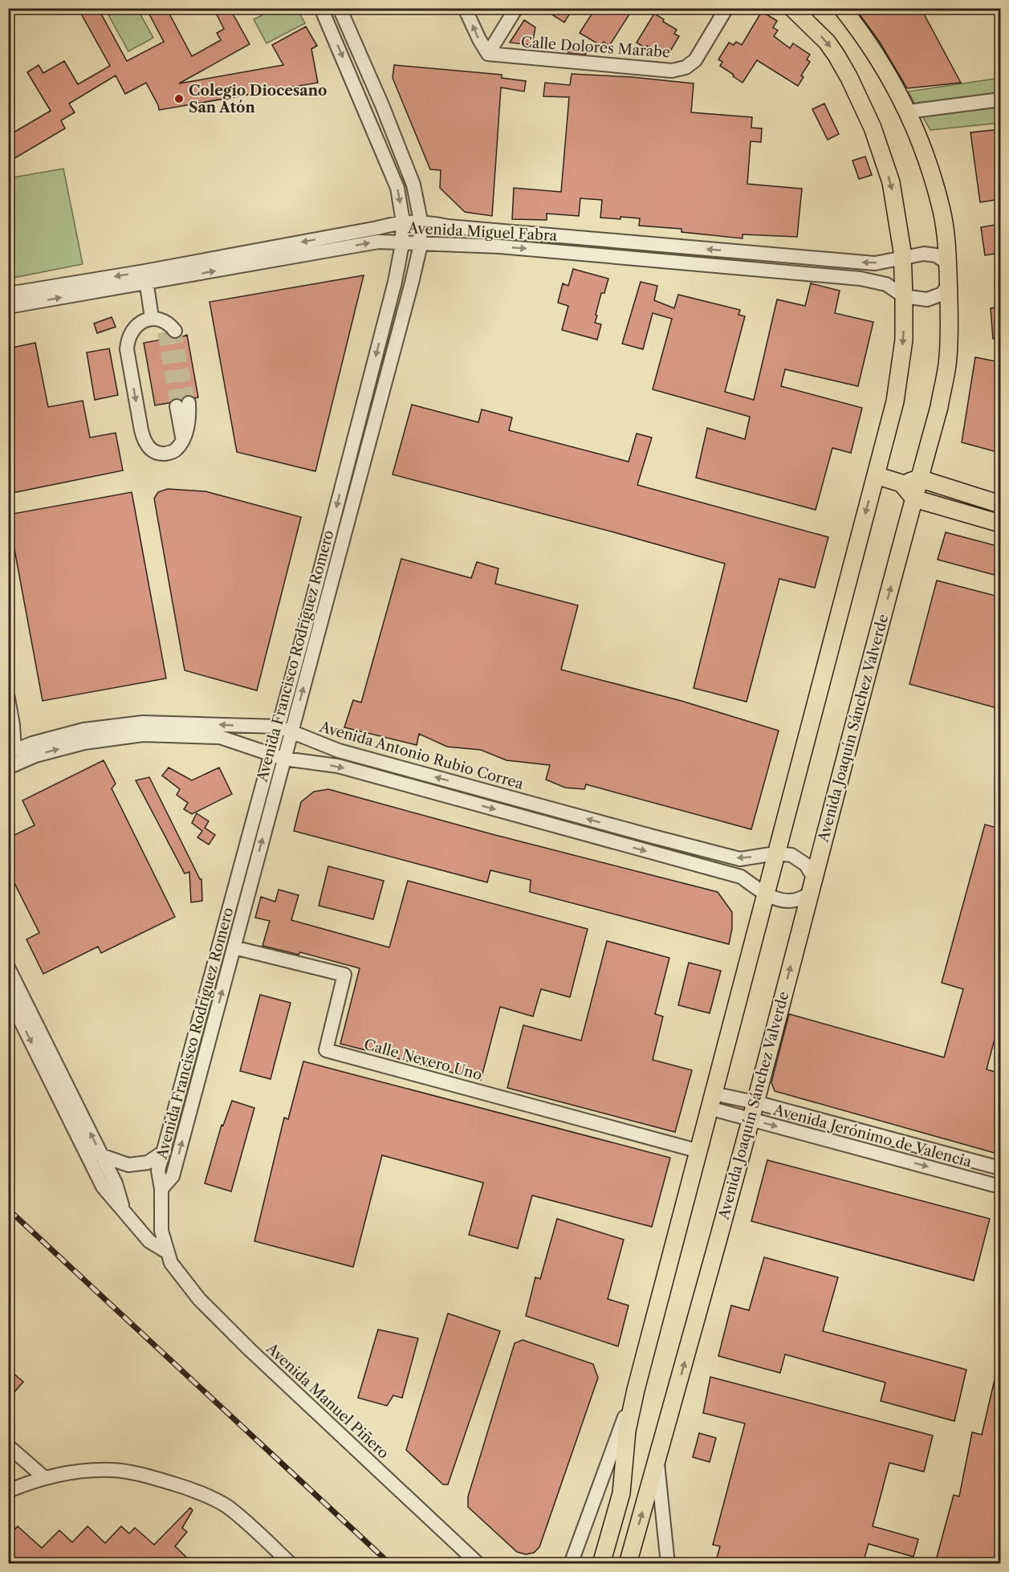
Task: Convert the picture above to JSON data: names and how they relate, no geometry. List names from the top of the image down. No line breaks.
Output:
{"streets":{"main road":["Avenida Joaquín Sánchez Valverde"],"street":["Calle Dolores Marabe","Avenida Miguel Fabra","Avenida Francisco Rodríguez Romero","Avenida Antonio Rubio Correa","Calle Nevero Uno","Avenida Jerónimo de Valencia","Avenida Manuel Piñero"]},"crossings":[["Avenida Miguel Fabra","Avenida Francisco Rodríguez Romero"],["Avenida Miguel Fabra","Avenida Joaquín Sánchez Valverde"],["Avenida Francisco Rodríguez Romero","Avenida Antonio Rubio Correa"],["Avenida Francisco Rodríguez Romero","Calle Nevero Uno"],["Avenida Francisco Rodríguez Romero","Avenida Manuel Piñero"],["Avenida Joaquín Sánchez Valverde","Avenida Antonio Rubio Correa"],["Avenida Joaquín Sánchez Valverde","Avenida Jerónimo de Valencia"]],"places":["Colegio Diocesano San Atón"]}
